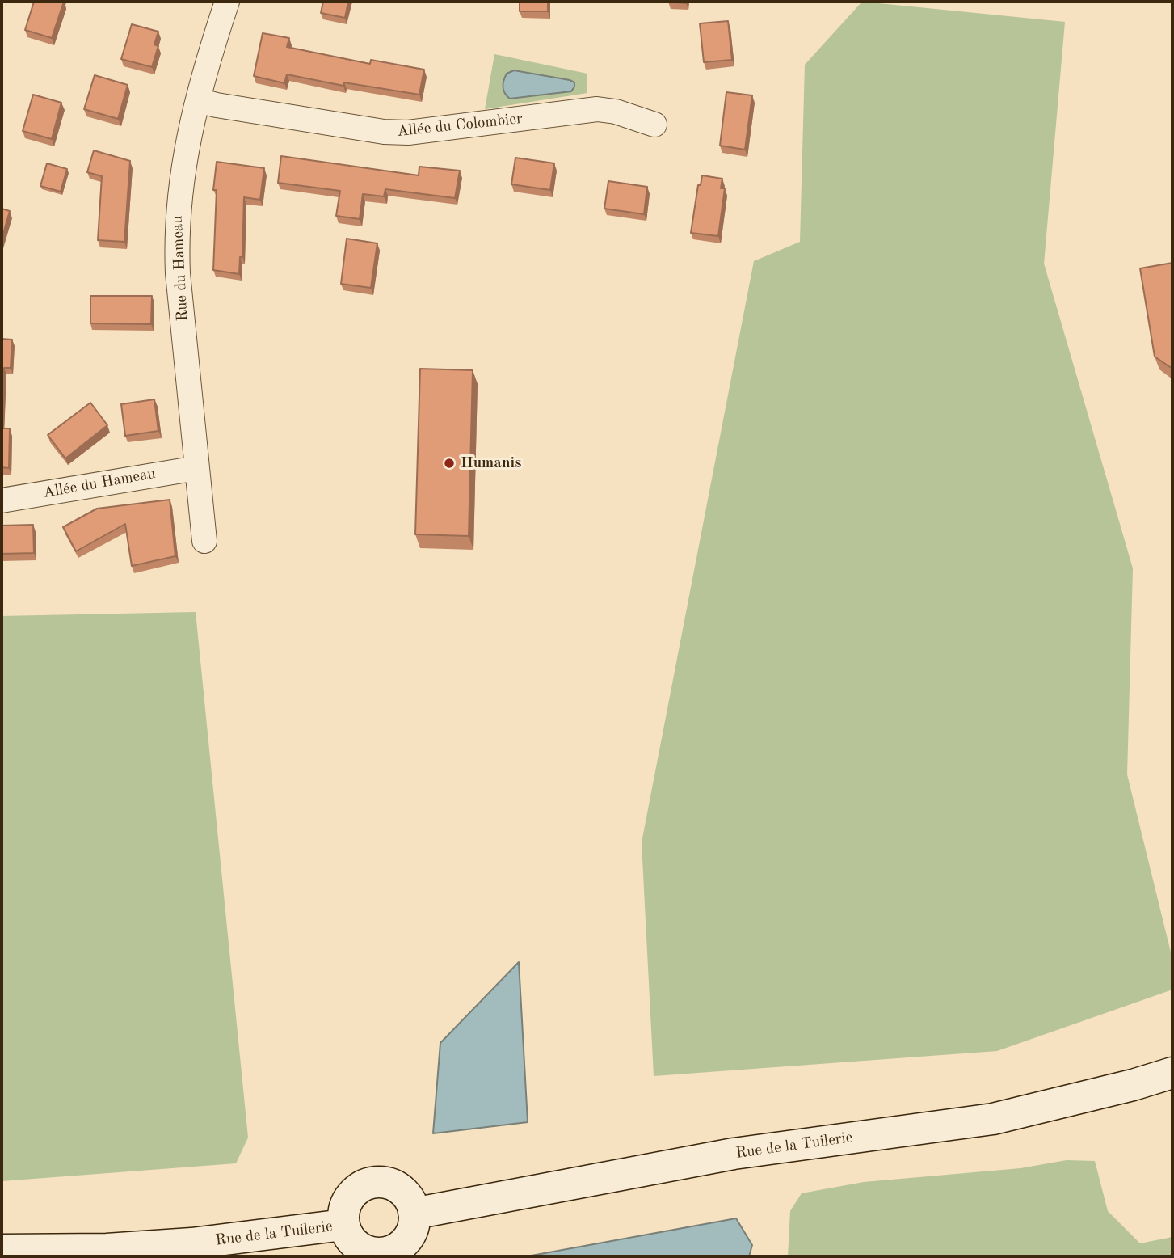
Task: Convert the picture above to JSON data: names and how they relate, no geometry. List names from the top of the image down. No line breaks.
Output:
{"streets":{"street":["Allée du Colombier","Rue du Hameau","Allée du Hameau","Rue de la Tuilerie"]},"crossings":[["Allée du Colombier","Rue du Hameau"],["Rue du Hameau","Allée du Hameau"]],"places":["Humanis"]}
